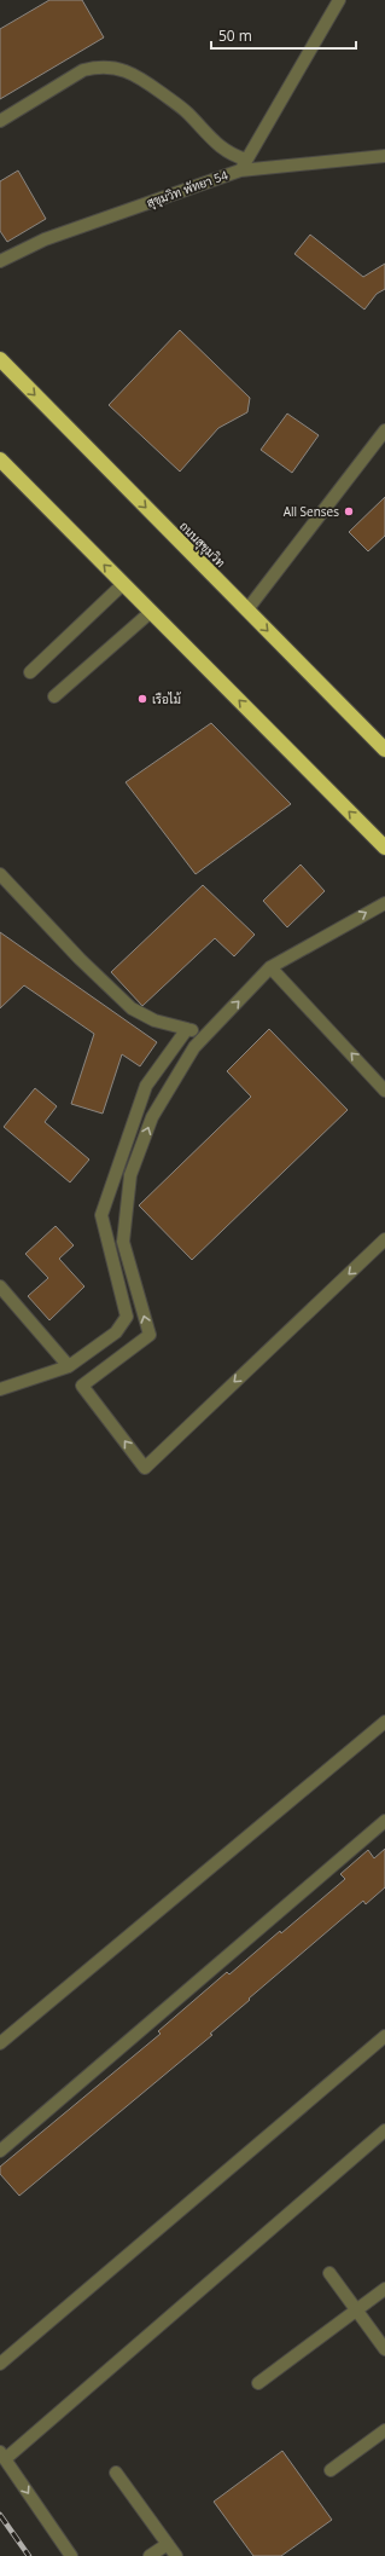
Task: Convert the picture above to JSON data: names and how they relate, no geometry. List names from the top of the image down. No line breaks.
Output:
{"streets":{"highway":["ถนนสุขุมวิท"],"street":["สุขุมวิท พัทยา 54"]},"places":["All Senses","เรือไม้"],"scale_bar":"50 m"}
